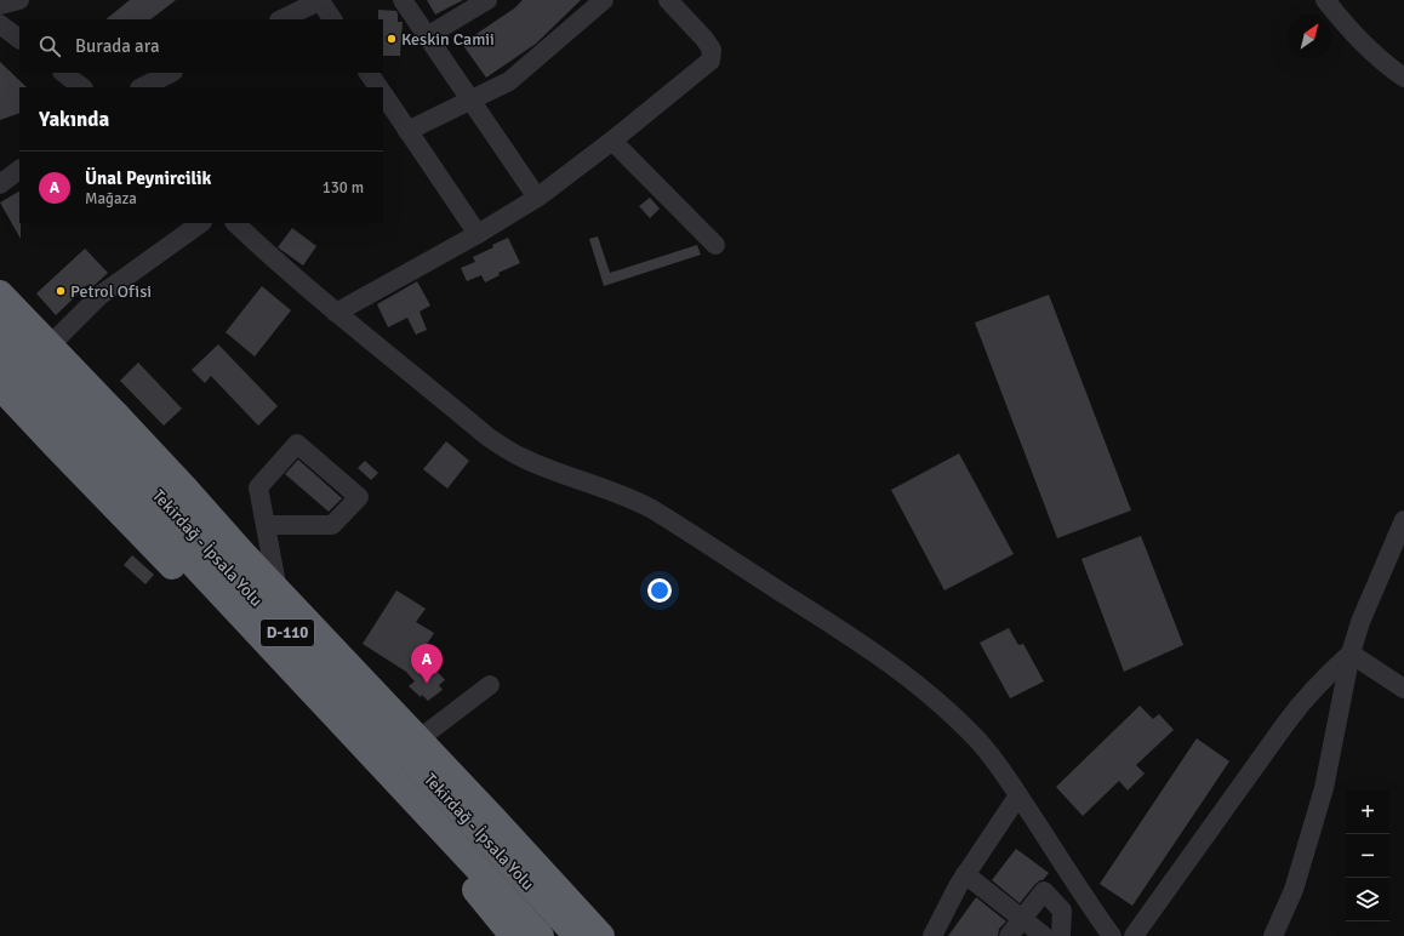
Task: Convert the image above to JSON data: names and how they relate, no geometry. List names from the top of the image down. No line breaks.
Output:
{"streets":{"highway":["Tekirdağ - İpsala Yolu","D-110"]},"places":["Keskin Camii","Petrol Ofisi"],"north":"top right","page":{"search":"Burada ara","heading":"Yakında","list":[{"mark":"A","name":"Ünal Peynircilik","note":"Mağaza","value":"130 m"}],"pins":"A","map_buttons":["+","−"]}}
